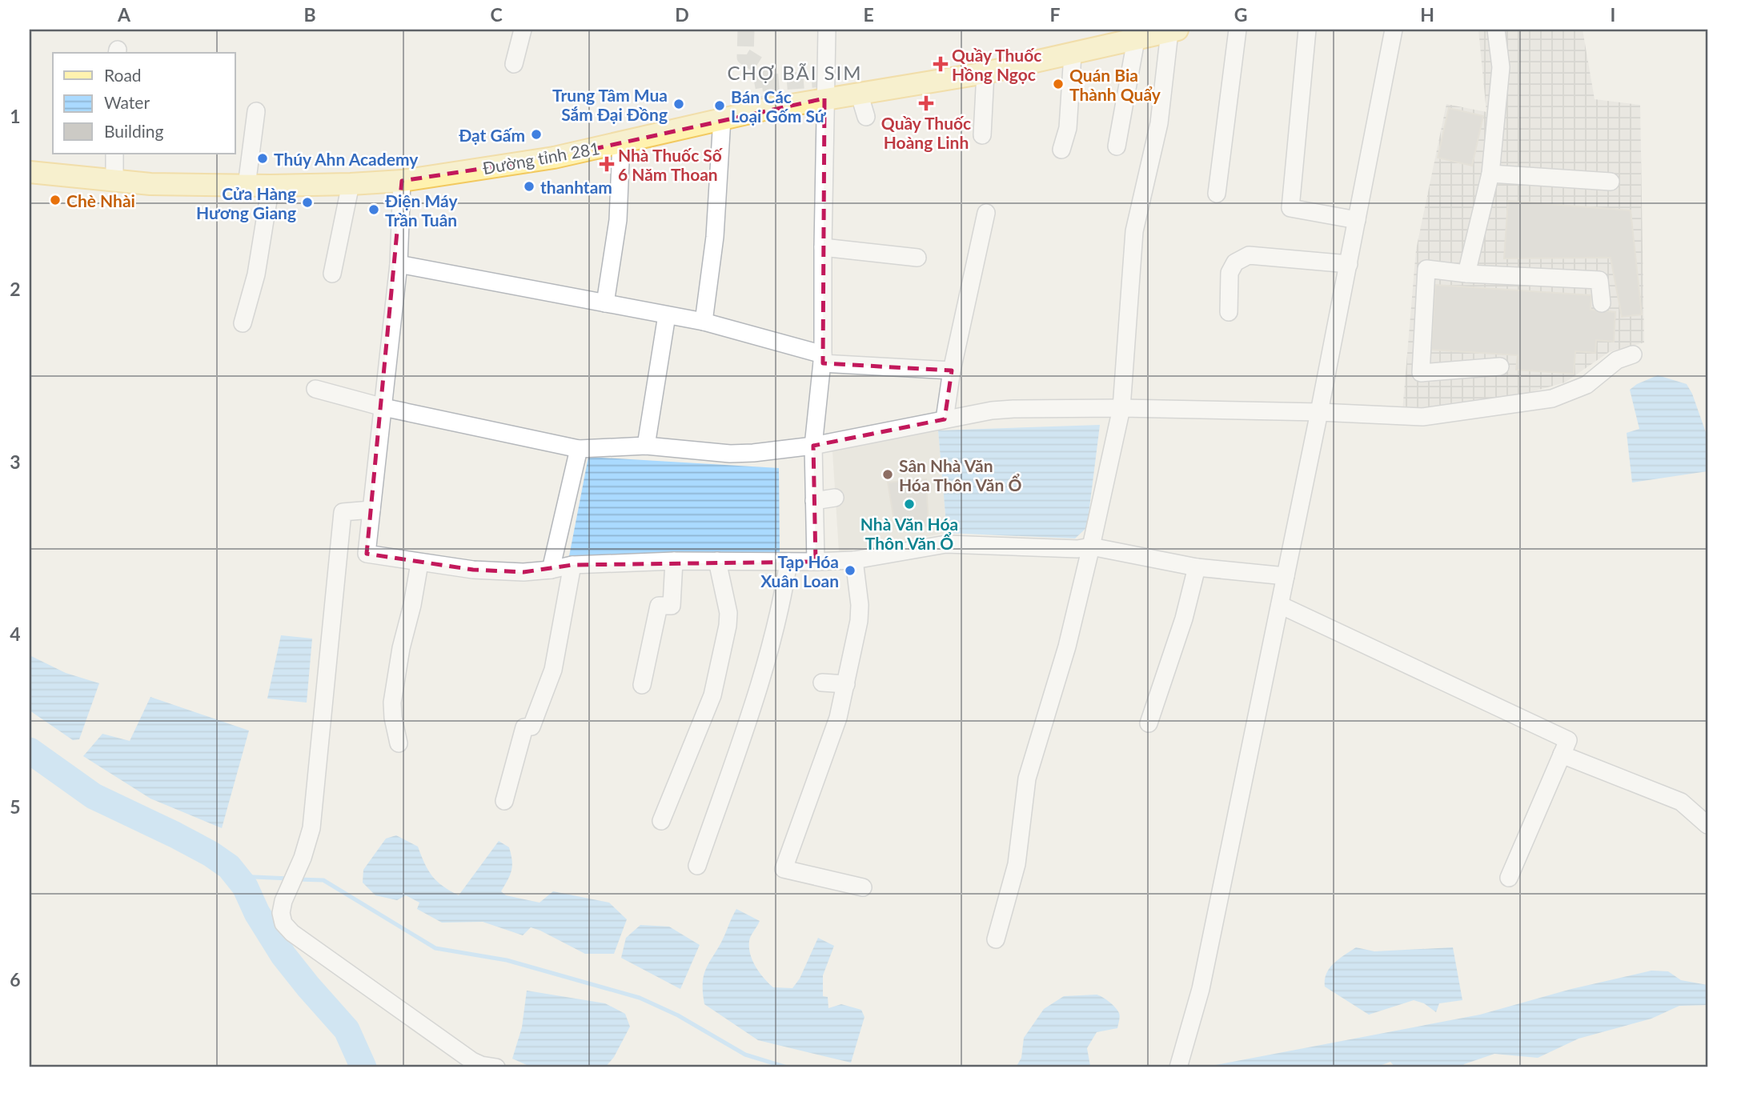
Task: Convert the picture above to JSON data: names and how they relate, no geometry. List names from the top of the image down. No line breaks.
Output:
{"streets":{"main road":["Đường tỉnh 281"]},"districts":["CHỢ BÃI SIM"],"places":{"health":["Quầy Thuốc Hồng Ngọc","Quầy Thuốc Hoàng Linh","Nhà Thuốc Số 6 Năm Thoan"],"other":["Quán Bia Thành Quẩy","Trung Tâm Mua Sắm Đại Đồng","Bán Các Loại Gốm Sứ","Đạt Gấm","Thúy Ahn Academy","thanhtam","Chè Nhài","Cửa Hàng Hương Giang","Điện Máy Trần Tuân","Sân Nhà Văn Hóa Thôn Văn Ổ","Nhà Văn Hóa Thôn Văn Ổ","Tạp Hóa Xuân Loan"]},"legend":["Road","Water","Building"],"grid":{"columns":["A","B","C","D","E","F","G","H","I"],"rows":["1","2","3","4","5","6"]}}
